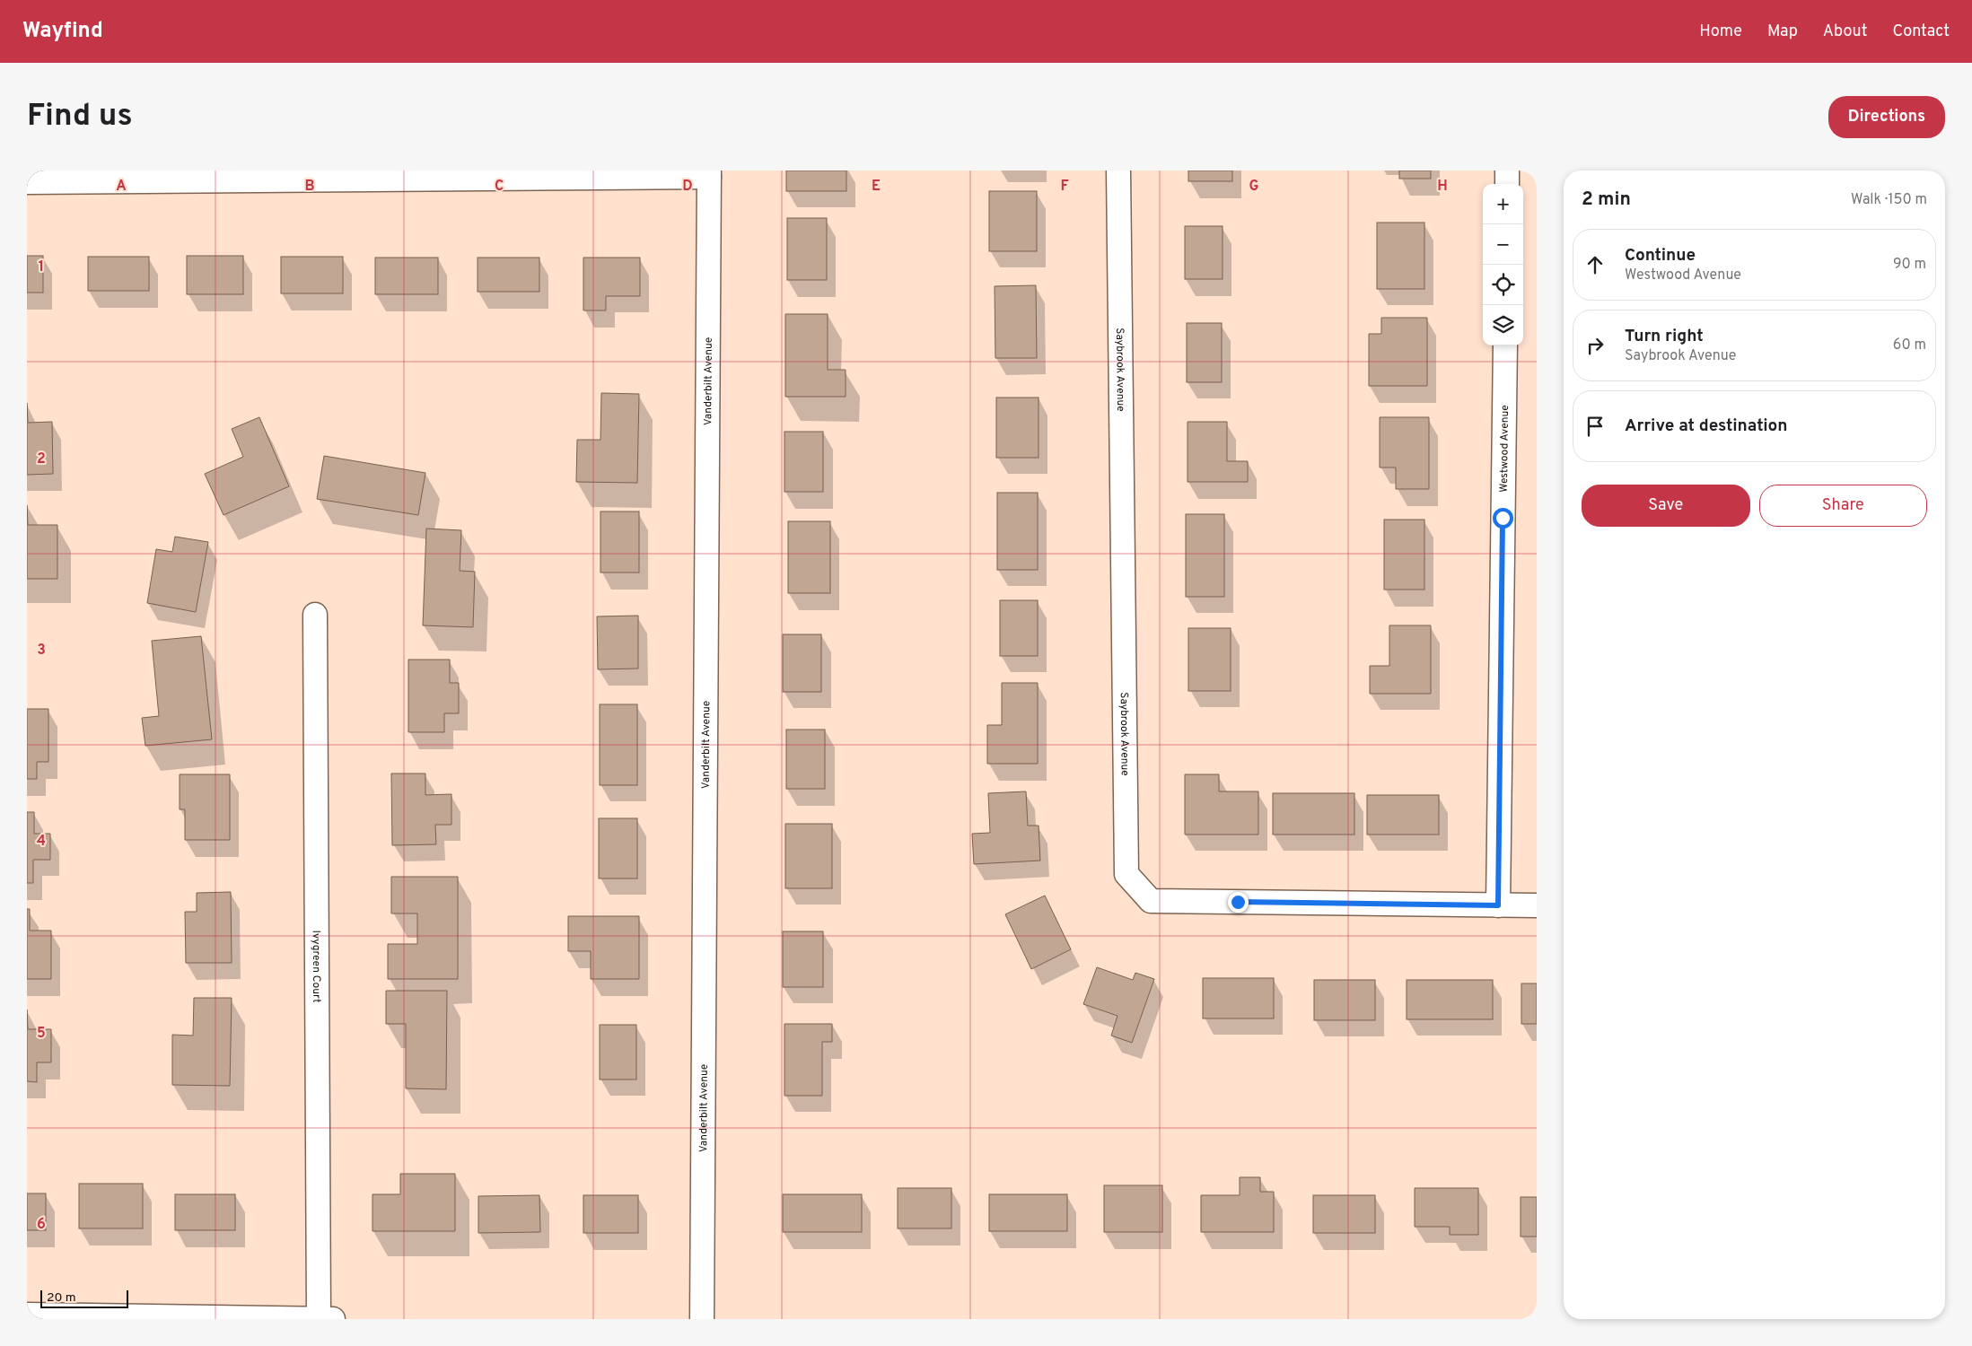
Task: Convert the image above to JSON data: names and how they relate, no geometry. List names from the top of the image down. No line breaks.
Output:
{"streets":{"street":["Saybrook Avenue","Vanderbilt Avenue","Westwood Avenue","Ivygreen Court"]},"crossings":[["Saybrook Avenue","Westwood Avenue"]],"scale_bar":"20 m","page":{"header":"Wayfind","nav":["Home","Map","About","Contact"],"buttons":["Directions",["Save","Share"]],"title":"Find us","heading":["2 min","Walk · 150 m"],"map_buttons":["+","−"],"list":[["Continue","Westwood Avenue","90 m"],["Turn right","Saybrook Avenue","60 m"],"Arrive at destination"],"scale":"20 m"},"grid":{"columns":["A","B","C","D","E","F","G","H"],"rows":["1","2","3","4","5","6"]}}
